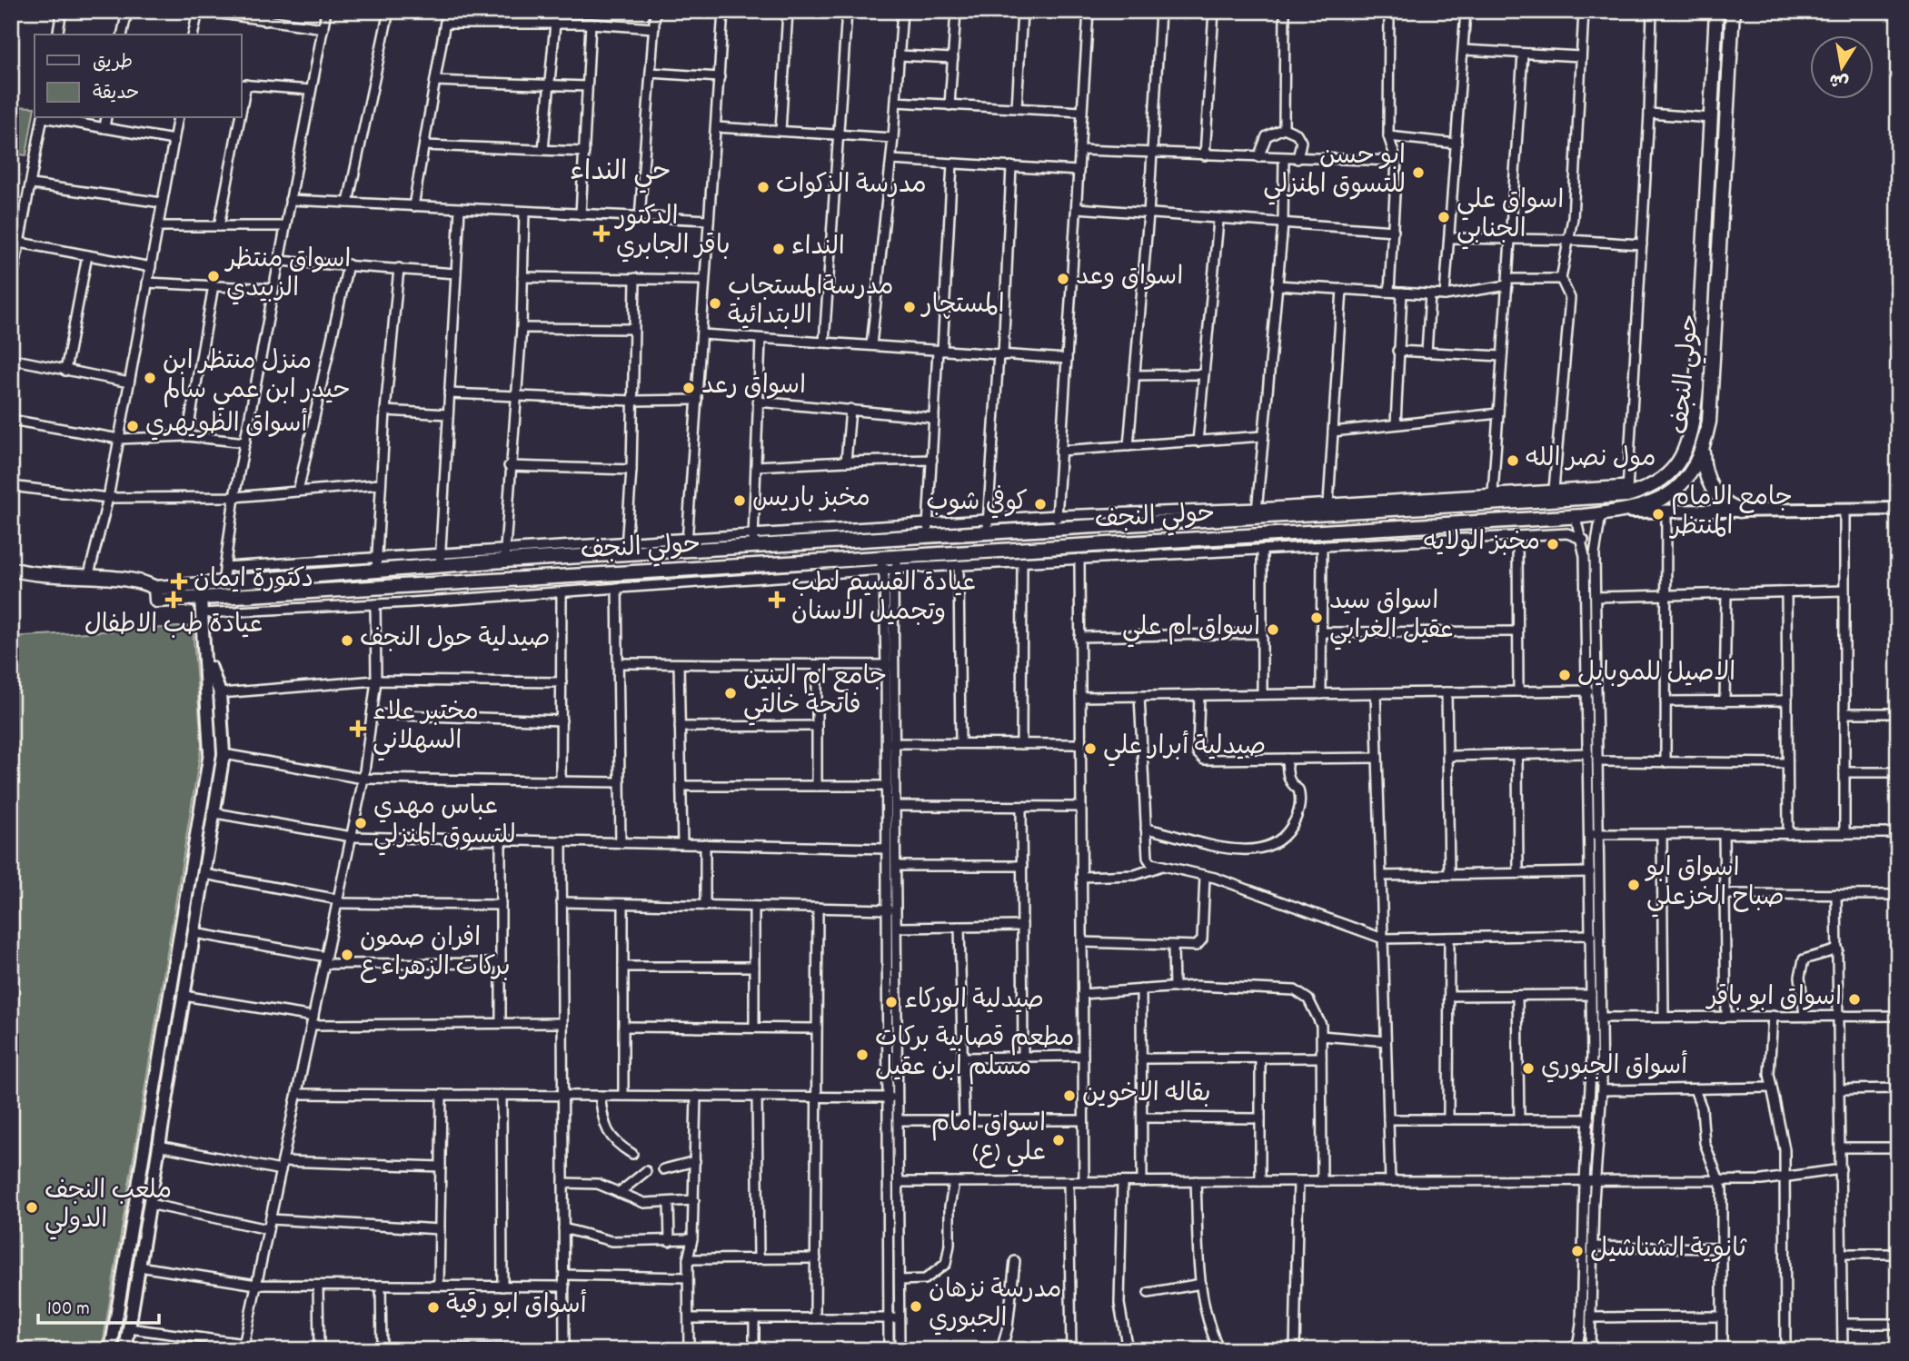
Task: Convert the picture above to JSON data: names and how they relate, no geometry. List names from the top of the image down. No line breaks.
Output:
{"streets":{"main road":["حولي النجف"]},"districts":["حي النداء"],"places":{"other":["ابو حسن للتسوق المنزلي","مدرسة الذكوات","اسواق علي الجنابي","النداء","اسواق منتظر الزبيدي","اسواق وعد","مدرسةالمستجاب الابتدائية","المستچار","منزل منتظر ابن حيدر ابن عمي سالم","اسواق رعد","أسواق الظويهري","مول نصر الله","مخبز باريس","كوفي شوب","جامع الامام المنتظر","مخبز الولايه","اسواق سيد عقيل الغرابي","اسواق ام علي","صيدلية حول النجف","الاصيل للموبايل","جامع ام البنين فاتحة خالتي","صيدلية أبرار علي","عباس مهدي للتسوق المنزلي","اسواق ابو صباح الخزعلي","افران صمون بركات الزهراء ع","اسواق ابو باقر","صيدلية الوركاء","مطعم قصابية بركات مسلم ابن عقيل","أسواق الجبوري","بقاله الاخوين","اسواق امام علي (ع)","ملعب النجف الدولي","ثانوية الشناشيل","مدرسة نزهان الجبوري","أسواق ابو رقية"],"health":["الدكتور باقر الجابري","دكتورة ايمان","عيادة طب الاطفال","عيادة القسيم لطب وتجميل الاسنان","مختبر علاء السهلاني"]},"legend":["طريق","حديقة"],"scale_bar":"100 m","north":"bottom"}
